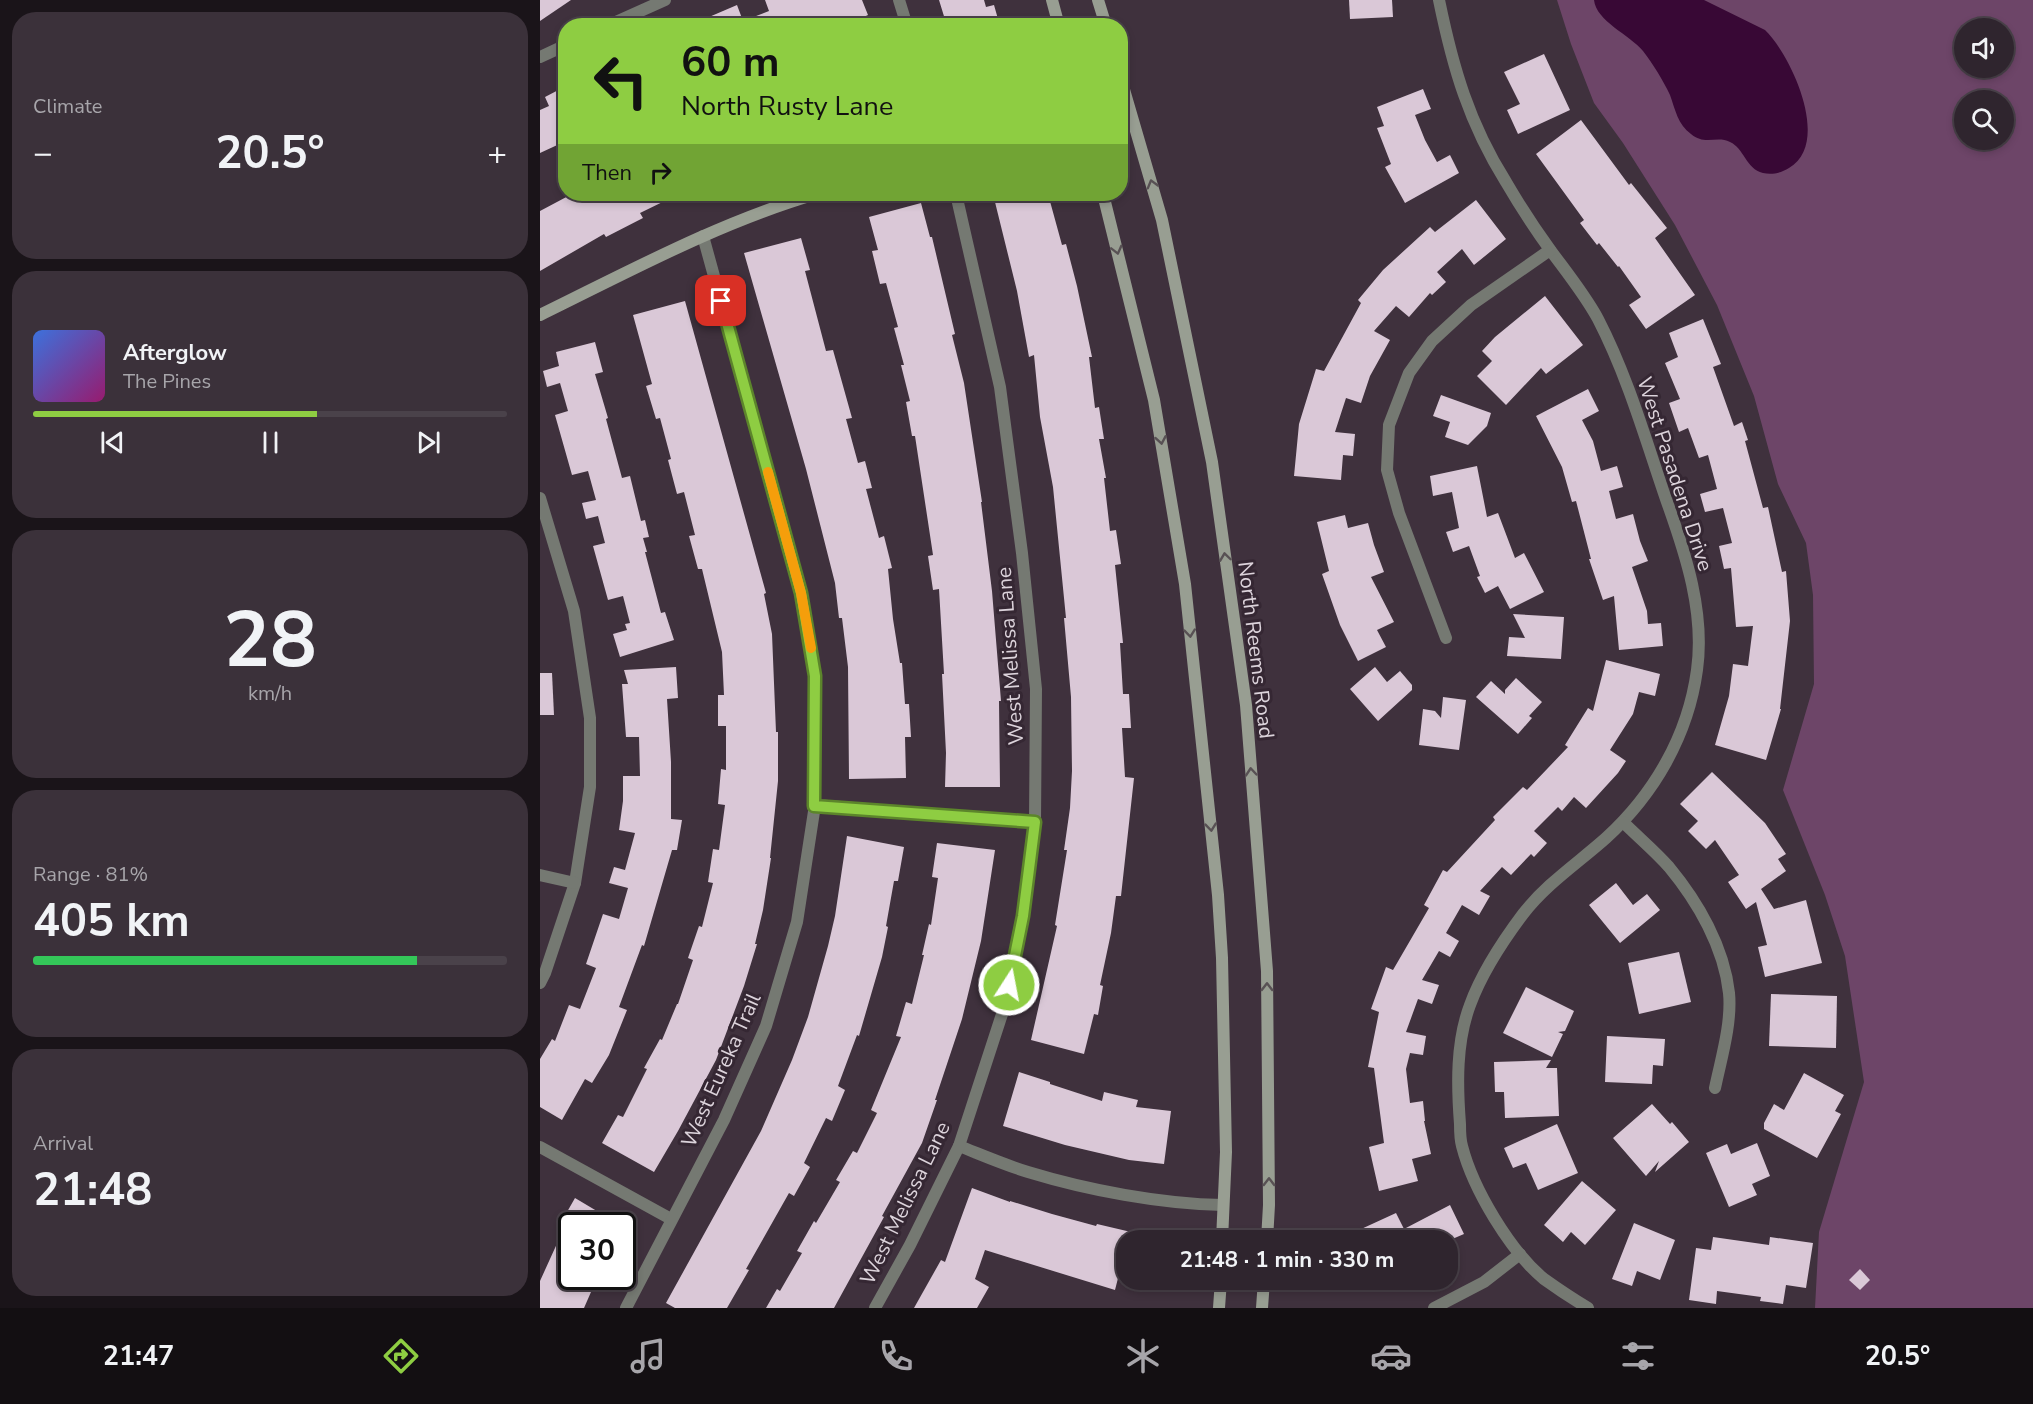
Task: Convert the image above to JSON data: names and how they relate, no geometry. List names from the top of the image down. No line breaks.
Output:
{"streets":{"main road":["North Reems Road"],"street":["West Pasadena Drive","West Melissa Lane","West Eureka Trail"]},"page":{"tile":["Climate",["28","km/h"],["Range · 81%","405 km"],["Arrival","21:48"]],"turn":["60 m","North Rusty Lane"],"heat":["−","20.5°","+"],"then":"Then","song":["Afterglow","The Pines"],"limit":"30","trip":"21:48 · 1 min · 330 m","tabs":["21:47","20.5°"]}}
